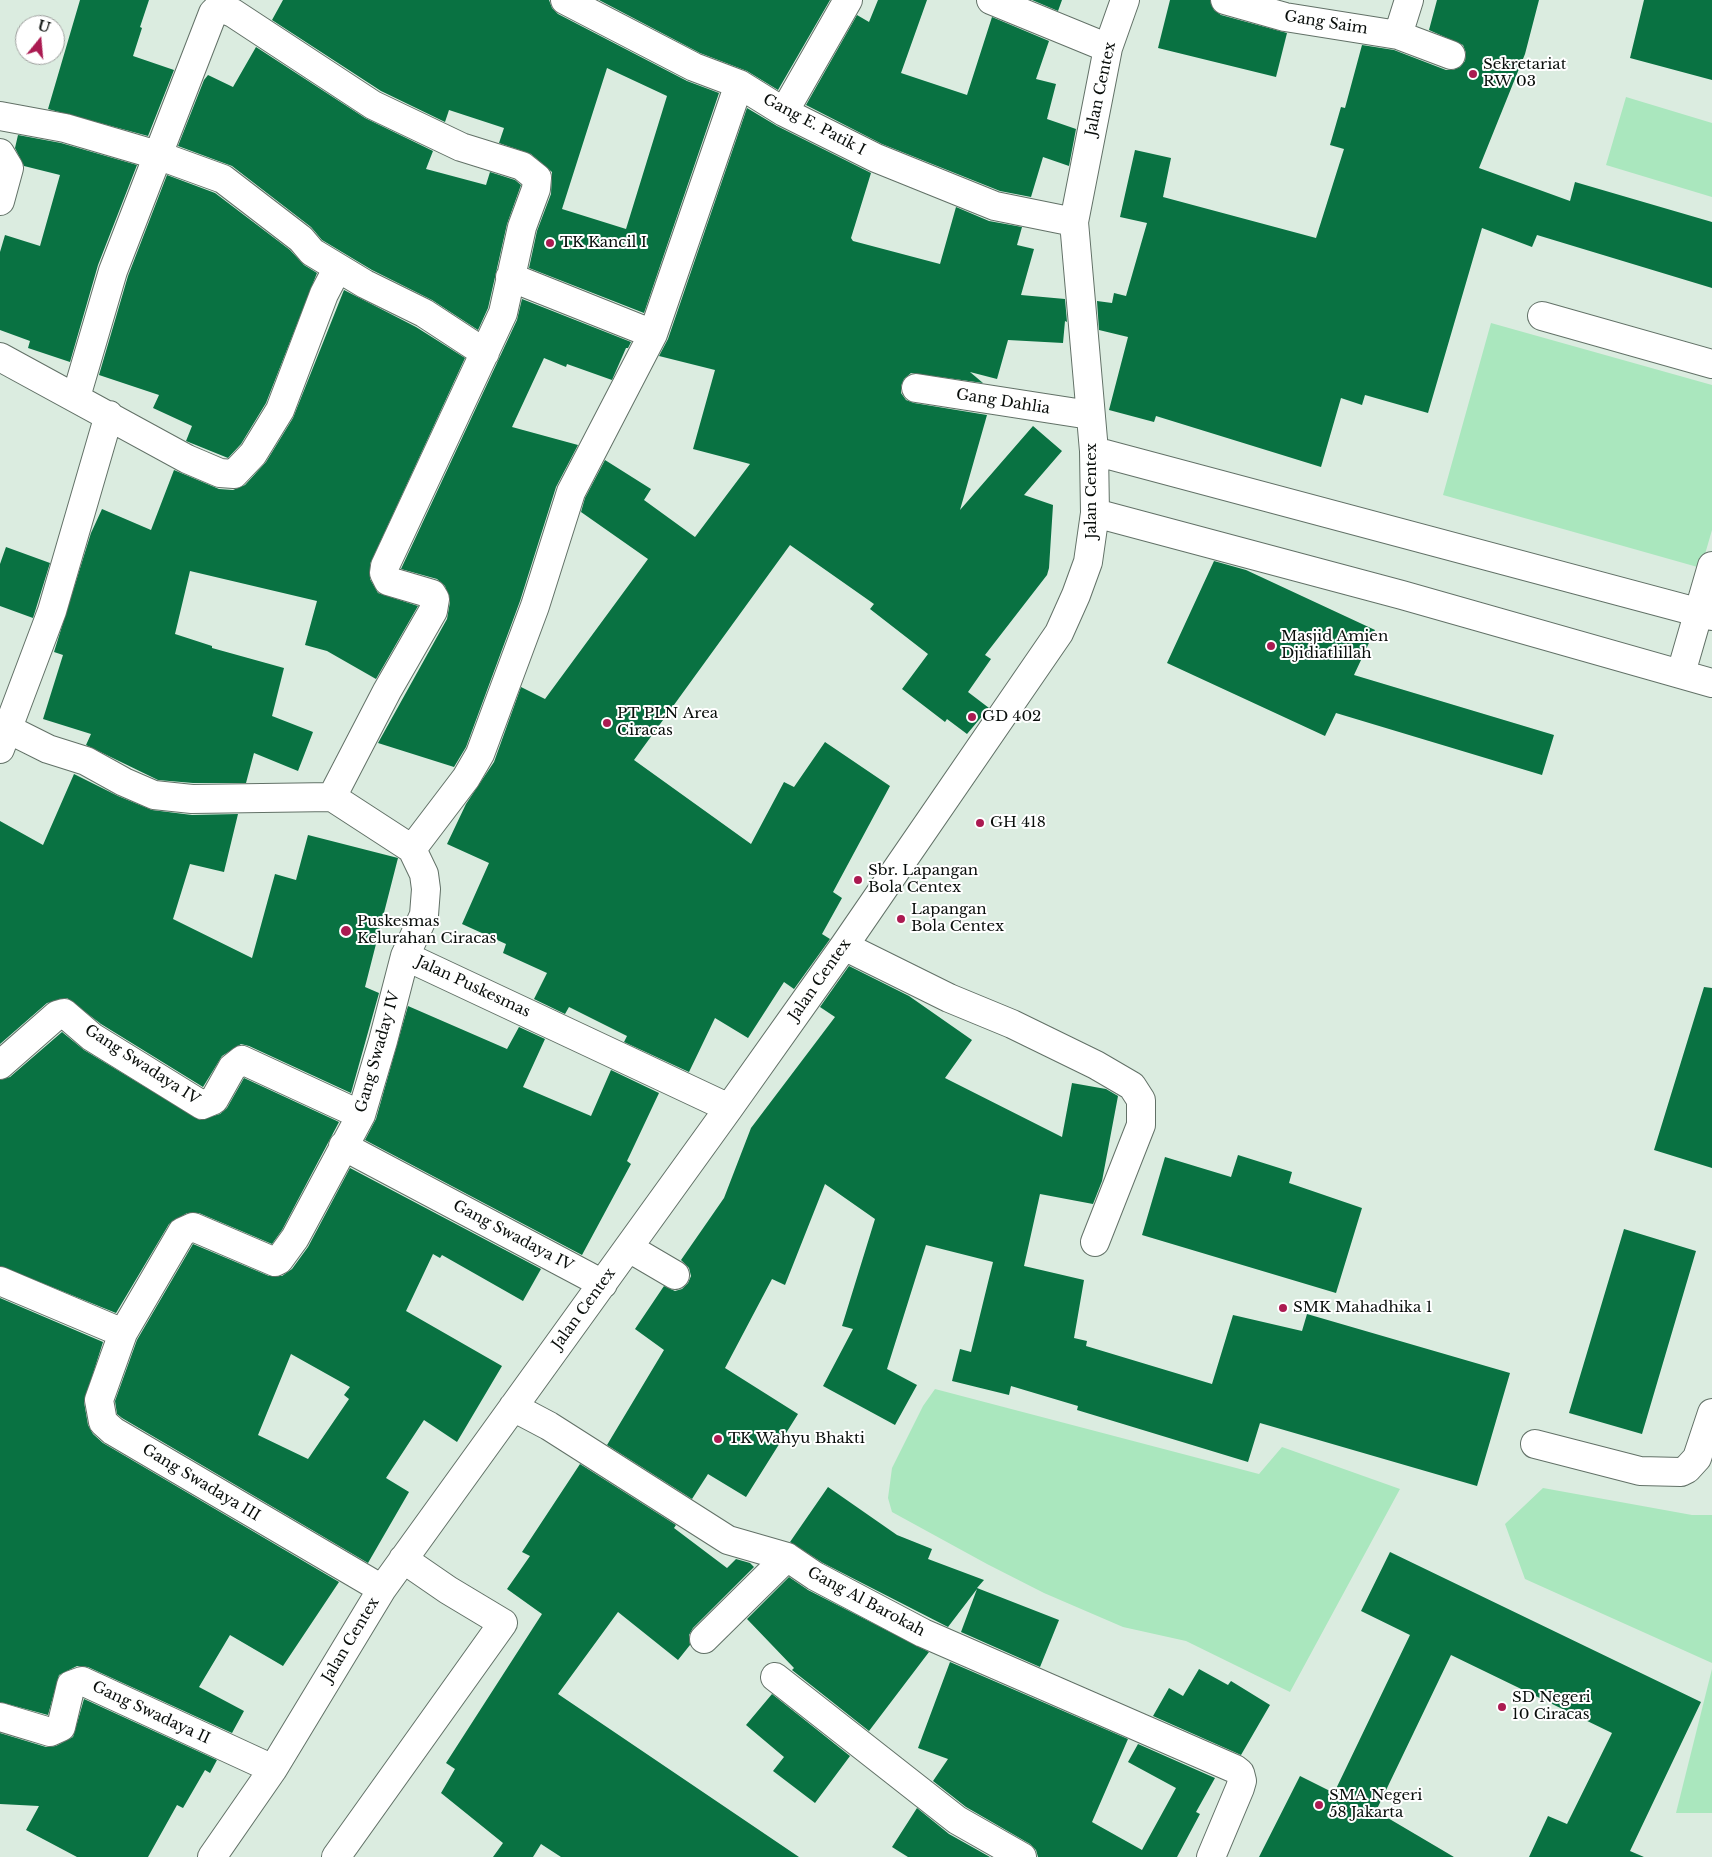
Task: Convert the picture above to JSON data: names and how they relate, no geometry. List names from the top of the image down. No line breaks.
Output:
{"streets":{"street":["Gang Saim","Jalan Centex","Gang E. Patik I","Gang Dahlia","Jalan Puskesmas","Gang Swaday IV","Gang Swadaya IV","Gang Swadaya III","Gang Al Barokah","Gang Swadaya II"]},"crossings":[["Jalan Centex","Gang E. Patik I"],["Jalan Centex","Gang Dahlia"],["Jalan Centex","Jalan Puskesmas"],["Jalan Centex","Gang Swadaya IV"],["Jalan Centex","Gang Swadaya III"],["Jalan Centex","Gang Al Barokah"],["Jalan Centex","Gang Swadaya II"],["Jalan Puskesmas","Gang Swaday IV"],["Gang Swaday IV","Gang Swadaya IV"],["Gang Swaday IV","Gang Swadaya III"],["Gang Swadaya IV","Gang Swadaya III"]],"places":["Sekretariat RW 03","TK Kancil I","Masjid Amien Djidiatlillah","GD 402","PT PLN Area Ciracas","GH 418","Sbr. Lapangan Bola Centex","Lapangan Bola Centex","Puskesmas Kelurahan Ciracas","SMK Mahadhika 1","TK Wahyu Bhakti","SD Negeri 10 Ciracas","SMA Negeri 58 Jakarta"],"north":"top"}
